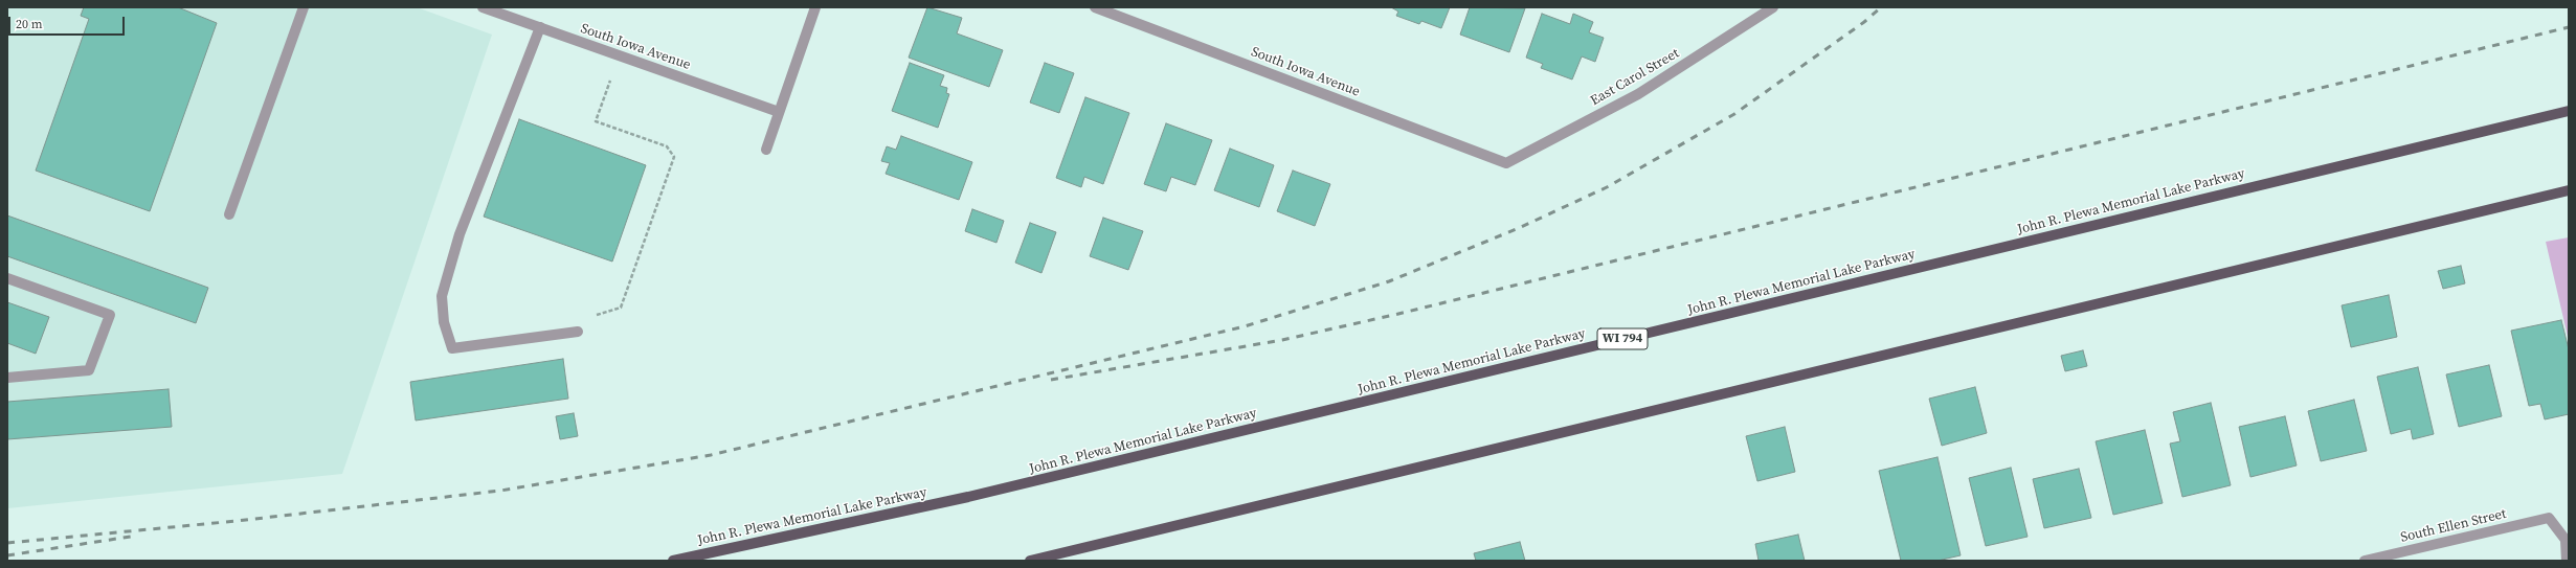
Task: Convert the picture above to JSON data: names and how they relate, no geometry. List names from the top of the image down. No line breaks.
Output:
{"streets":{"main road":["John R. Plewa Memorial Lake Parkway","WI 794"],"street":["South Iowa Avenue","East Carol Street","South Ellen Street"]},"crossings":[["South Iowa Avenue","East Carol Street"]],"scale_bar":"20 m"}
